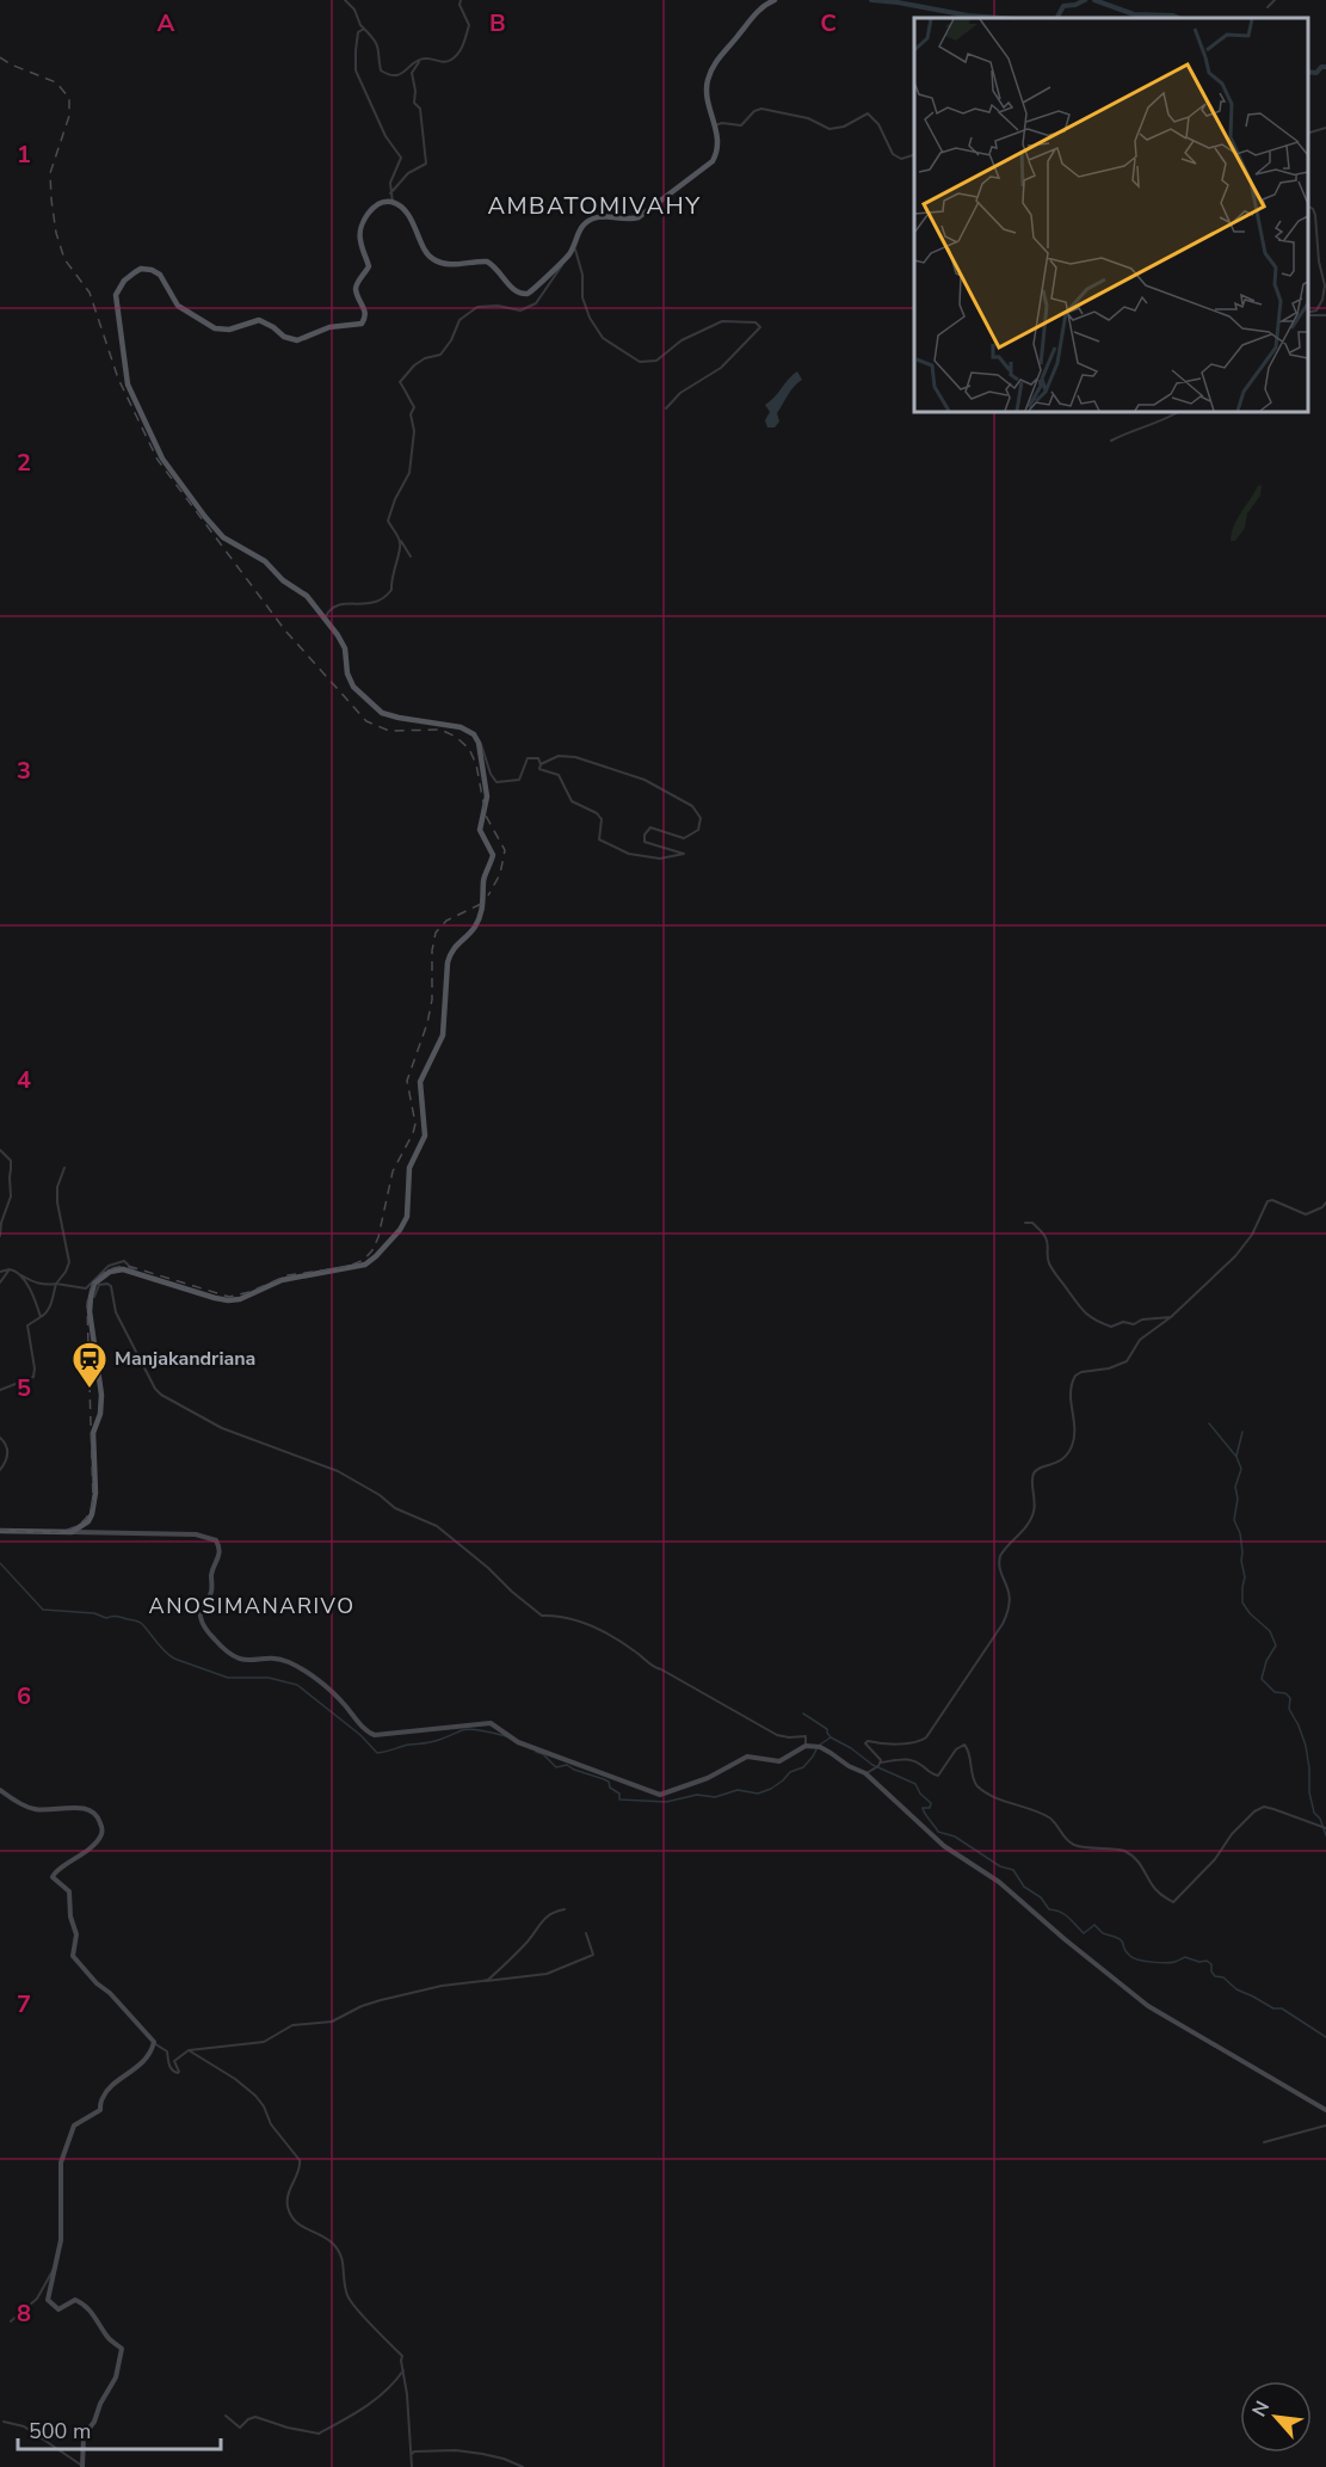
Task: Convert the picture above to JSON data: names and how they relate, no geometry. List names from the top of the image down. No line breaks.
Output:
{"districts":["AMBATOMIVAHY","ANOSIMANARIVO"],"places":{"station":["Manjakandriana"]},"scale_bar":"500 m","north":"top left","grid":{"columns":["A","B","C"],"rows":["1","2","3","4","5","6","7","8"]}}
